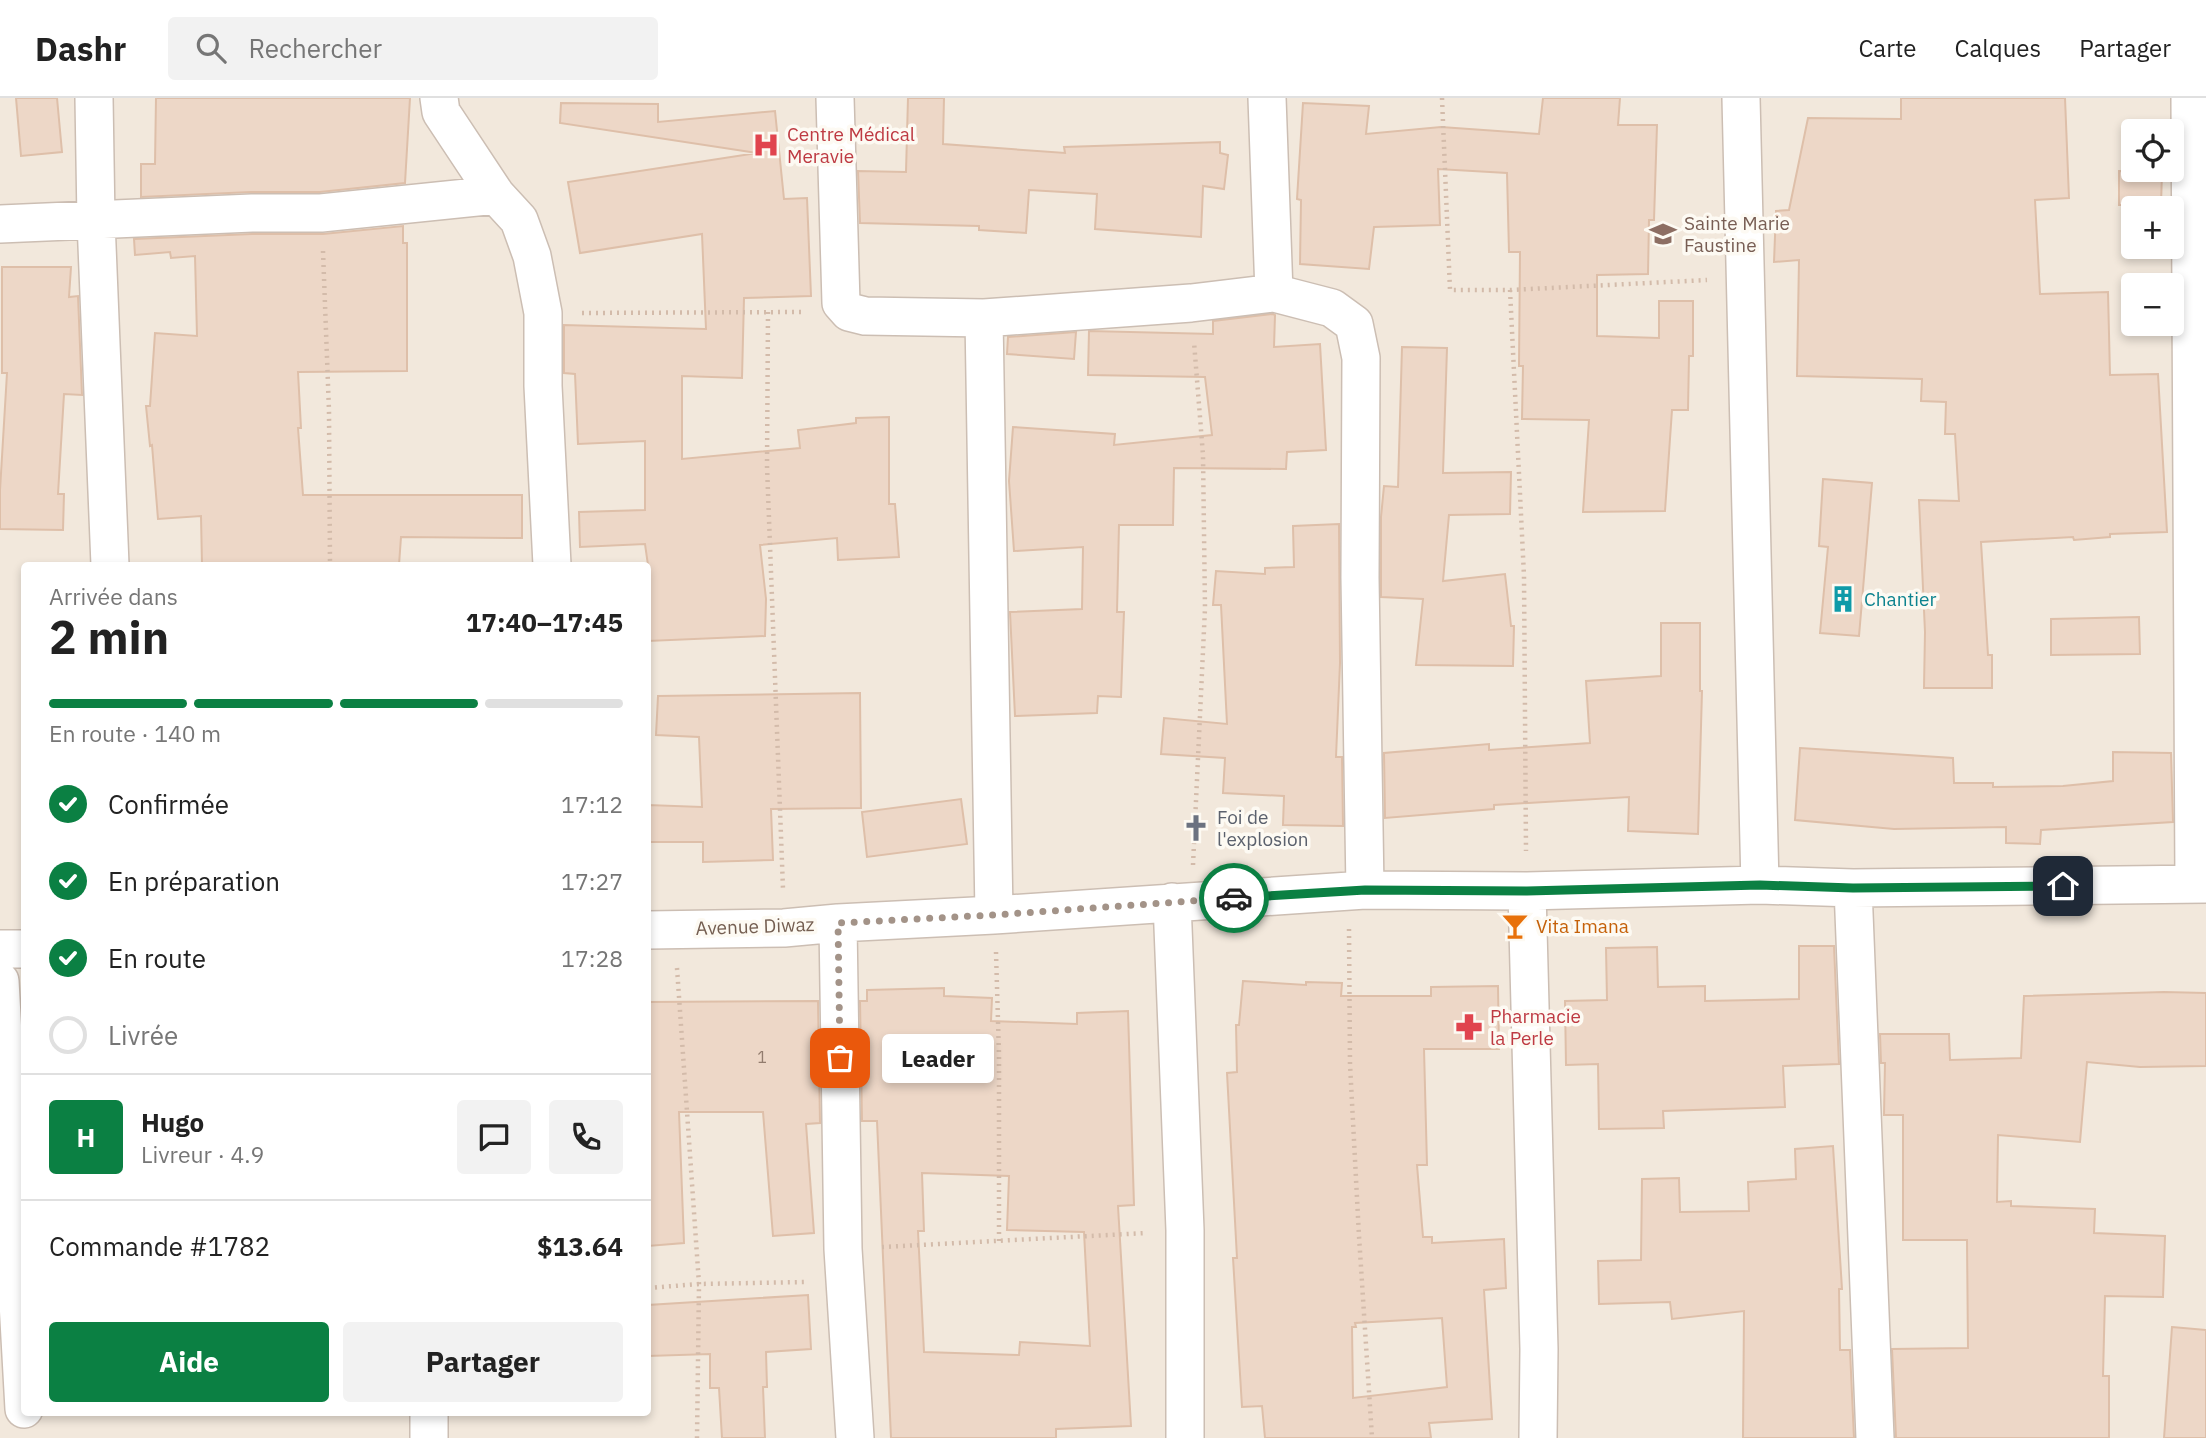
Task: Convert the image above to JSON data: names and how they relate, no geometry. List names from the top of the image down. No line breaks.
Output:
{"streets":{"street":["Avenue Diwaz"]},"places":{"hospital":["Centre Médical Meravie"],"school or university":["Sainte Marie Faustine"],"building":["Chantier"],"church":["Foi de l'explosion"],"bar":["Vita Imana"],"pharmacy":["Pharmacie la Perle"],"other":["Leader"]},"house_numbers":["1"],"page":{"header":"Dashr","search":"Rechercher","nav":["Carte","Calques","Partager"],"map_buttons":["+","−"],"heading":["2 min","Arrivée dans","17:40–17:45"],"panel":["Hugo","Livreur · 4.9","Commande #1782","$13.64"],"bar":"En route · 140 m","list":[["Confirmée","17:12"],["En préparation","17:27"],["En route","17:28"],"Livrée"],"bubble":"Leader","round":"H","buttons":["Aide","Partager"]}}
